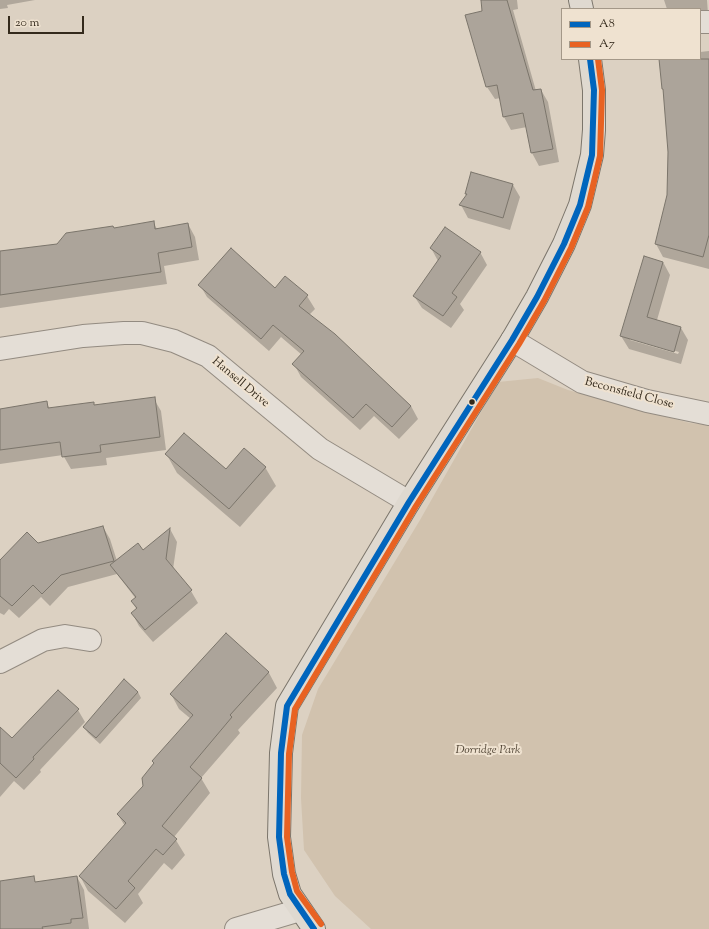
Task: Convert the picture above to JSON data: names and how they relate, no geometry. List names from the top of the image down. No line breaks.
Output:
{"streets":{"street":["Hansell Drive","Beconsfield Close"]},"parks":["Dorridge Park"],"lines":["transit line A8","transit line A7"],"legend":["A8","A7"],"scale_bar":"20 m"}
